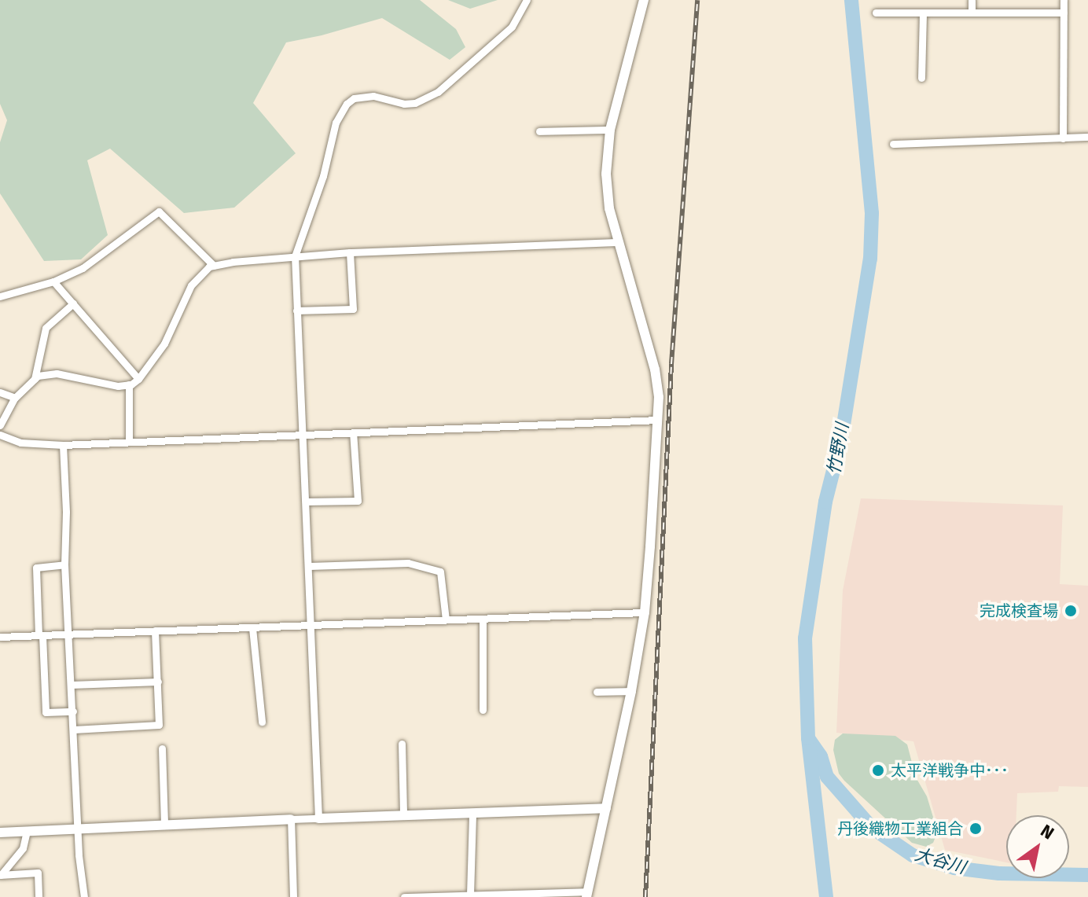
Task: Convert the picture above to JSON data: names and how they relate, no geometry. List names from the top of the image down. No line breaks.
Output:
{"water":["竹野川","大谷川"],"places":["完成検査場","太平洋戦争中･･･","丹後織物工業組合"],"north":"top right"}
